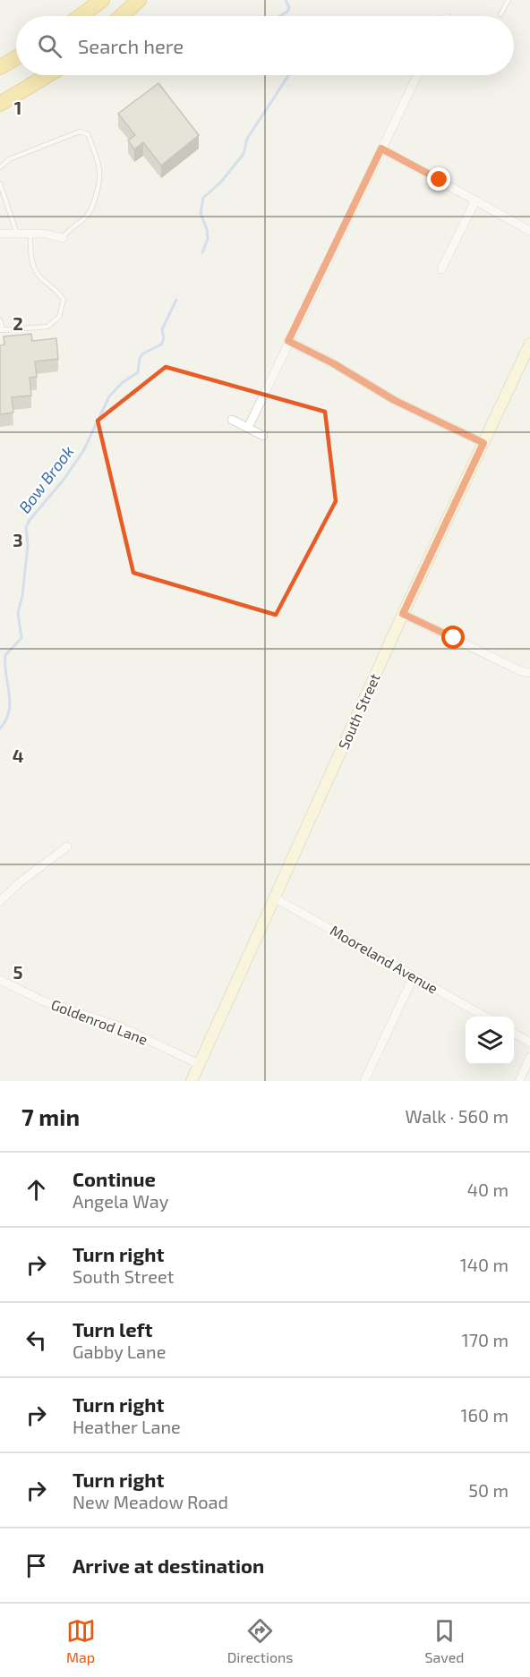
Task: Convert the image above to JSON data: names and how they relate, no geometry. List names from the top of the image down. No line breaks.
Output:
{"streets":{"main road":["South Street"],"street":["Mooreland Avenue","Goldenrod Lane"]},"crossings":[["South Street","Mooreland Avenue"],["South Street","Goldenrod Lane"]],"water":["Bow Brook"],"page":{"search":"Search here","heading":["7 min","Walk · 560 m"],"list":[["Continue","Angela Way","40 m"],["Turn right","South Street","140 m"],["Turn left","Gabby Lane","170 m"],["Turn right","Heather Lane","160 m"],["Turn right","New Meadow Road","50 m"],"Arrive at destination"],"nav":["Map","Directions","Saved"]},"grid":{"rows":["1","2","3","4","5"]}}
